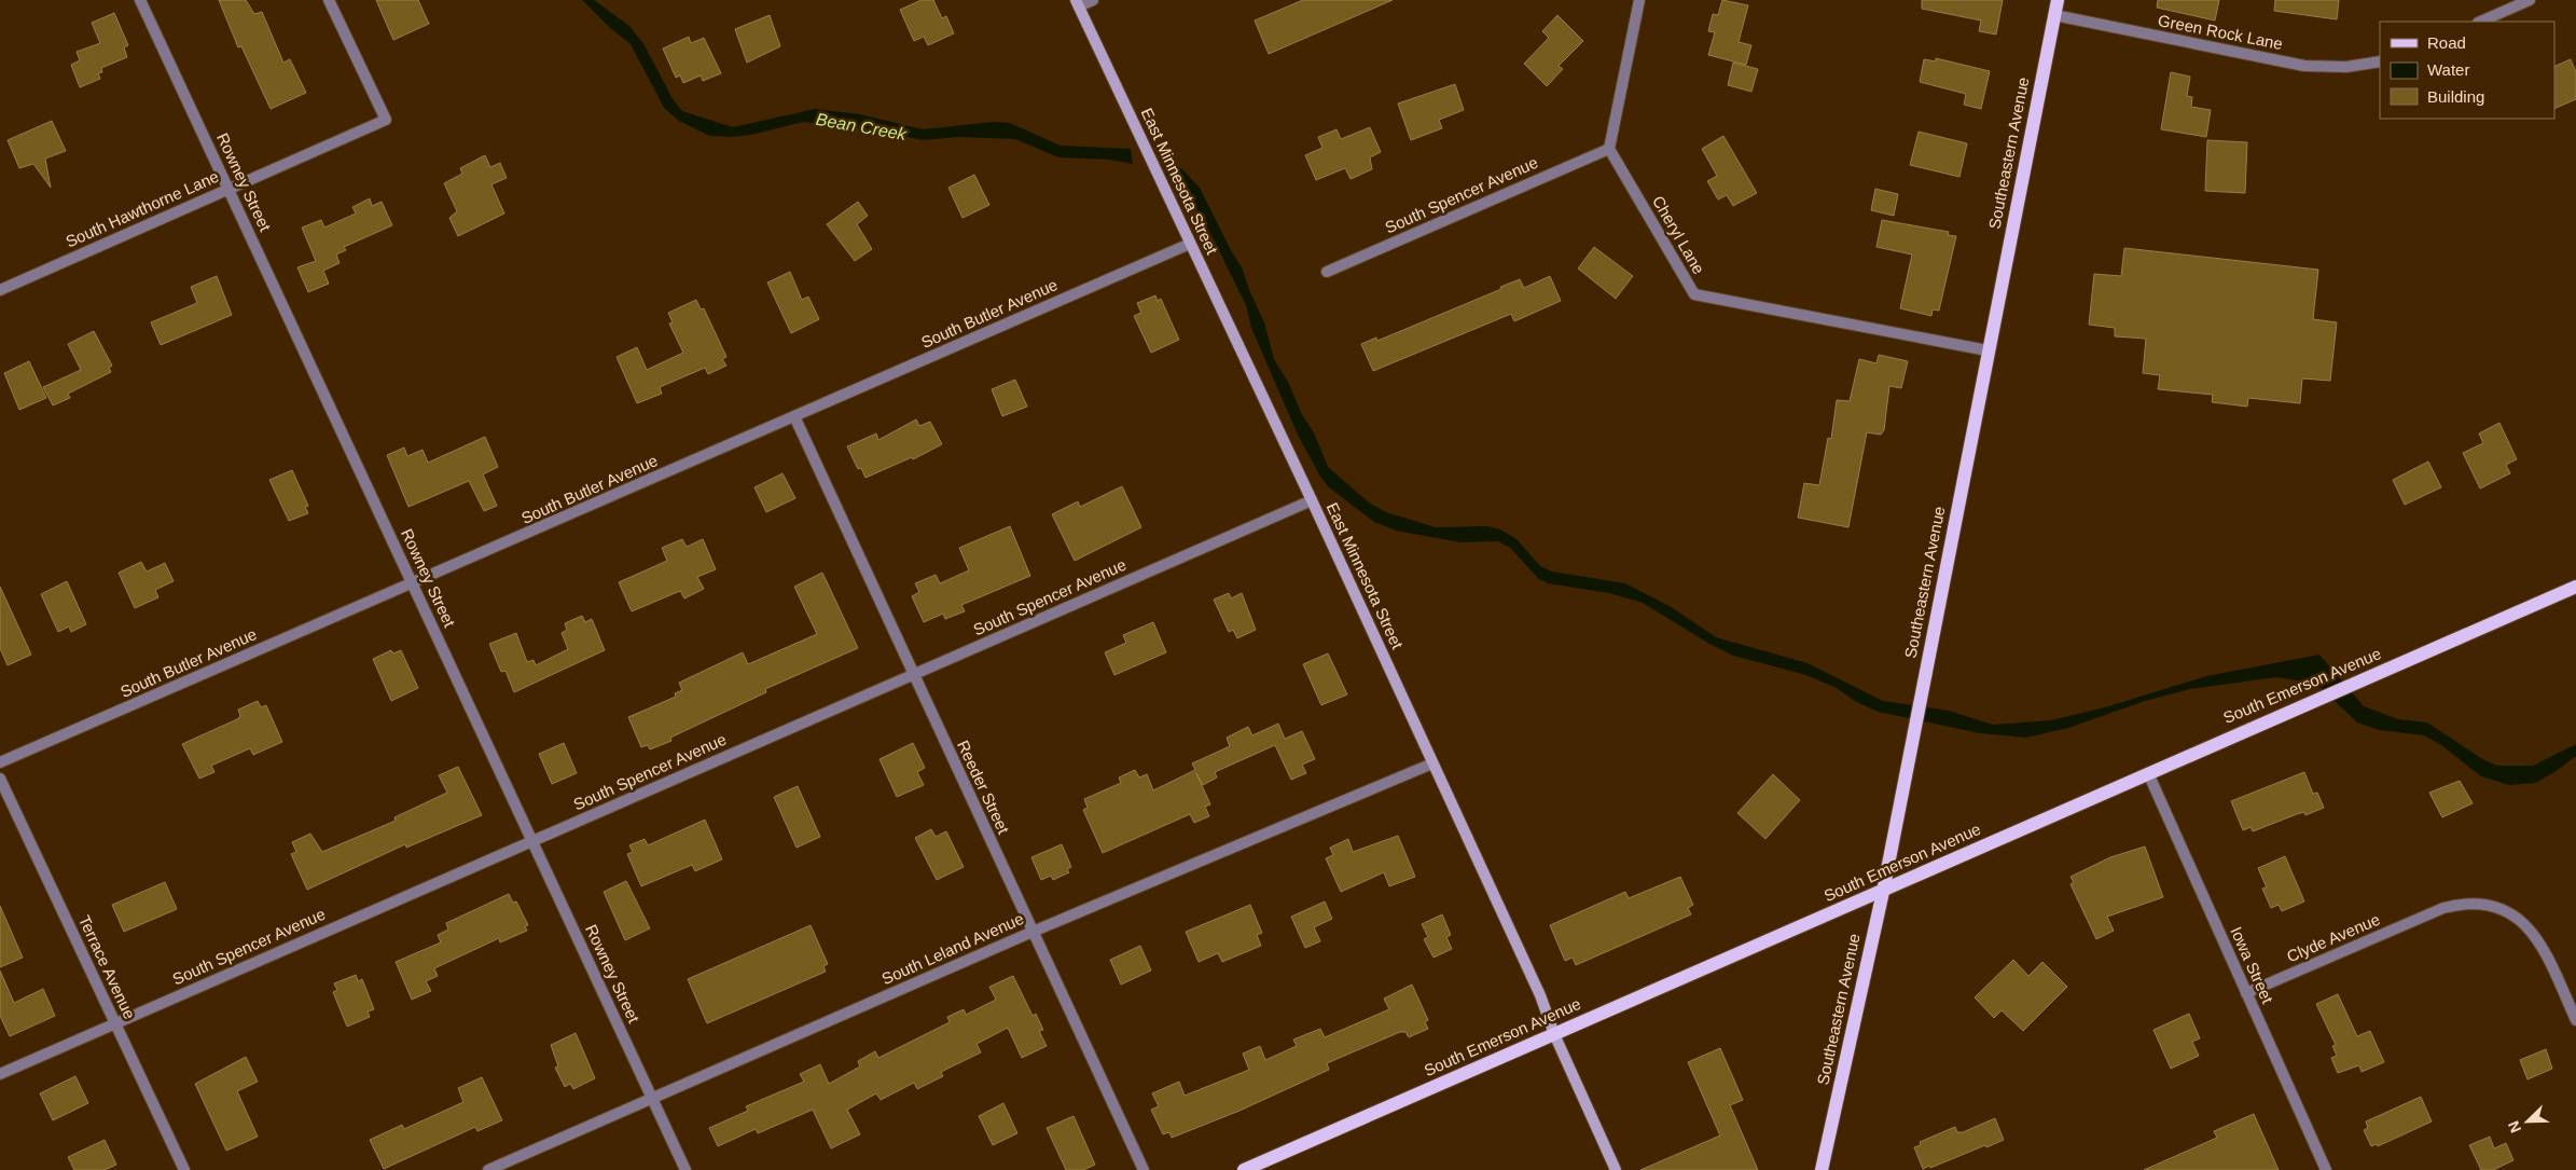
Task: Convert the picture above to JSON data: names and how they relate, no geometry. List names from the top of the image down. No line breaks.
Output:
{"streets":{"main road":["Southeastern Avenue","South Emerson Avenue"],"street":["Green Rock Lane","East Minnesota Street","Rowney Street","South Spencer Avenue","South Hawthorne Lane","Cheryl Lane","South Butler Avenue","Reeder Street","Clyde Avenue","South Leland Avenue","Iowa Street","Terrace Avenue"]},"crossings":[["Green Rock Lane","Southeastern Avenue"],["Southeastern Avenue","Cheryl Lane"],["Southeastern Avenue","South Emerson Avenue"],["East Minnesota Street","South Spencer Avenue"],["East Minnesota Street","South Butler Avenue"],["East Minnesota Street","South Emerson Avenue"],["East Minnesota Street","South Leland Avenue"],["Rowney Street","South Spencer Avenue"],["Rowney Street","South Hawthorne Lane"],["Rowney Street","South Butler Avenue"],["Rowney Street","South Leland Avenue"],["South Spencer Avenue","Cheryl Lane"],["South Spencer Avenue","Reeder Street"],["South Spencer Avenue","Terrace Avenue"],["South Butler Avenue","Reeder Street"],["South Emerson Avenue","Iowa Street"],["Reeder Street","South Leland Avenue"],["Clyde Avenue","Iowa Street"]],"water":["Bean Creek"],"legend":["Road","Water","Building"],"north":"bottom left"}
